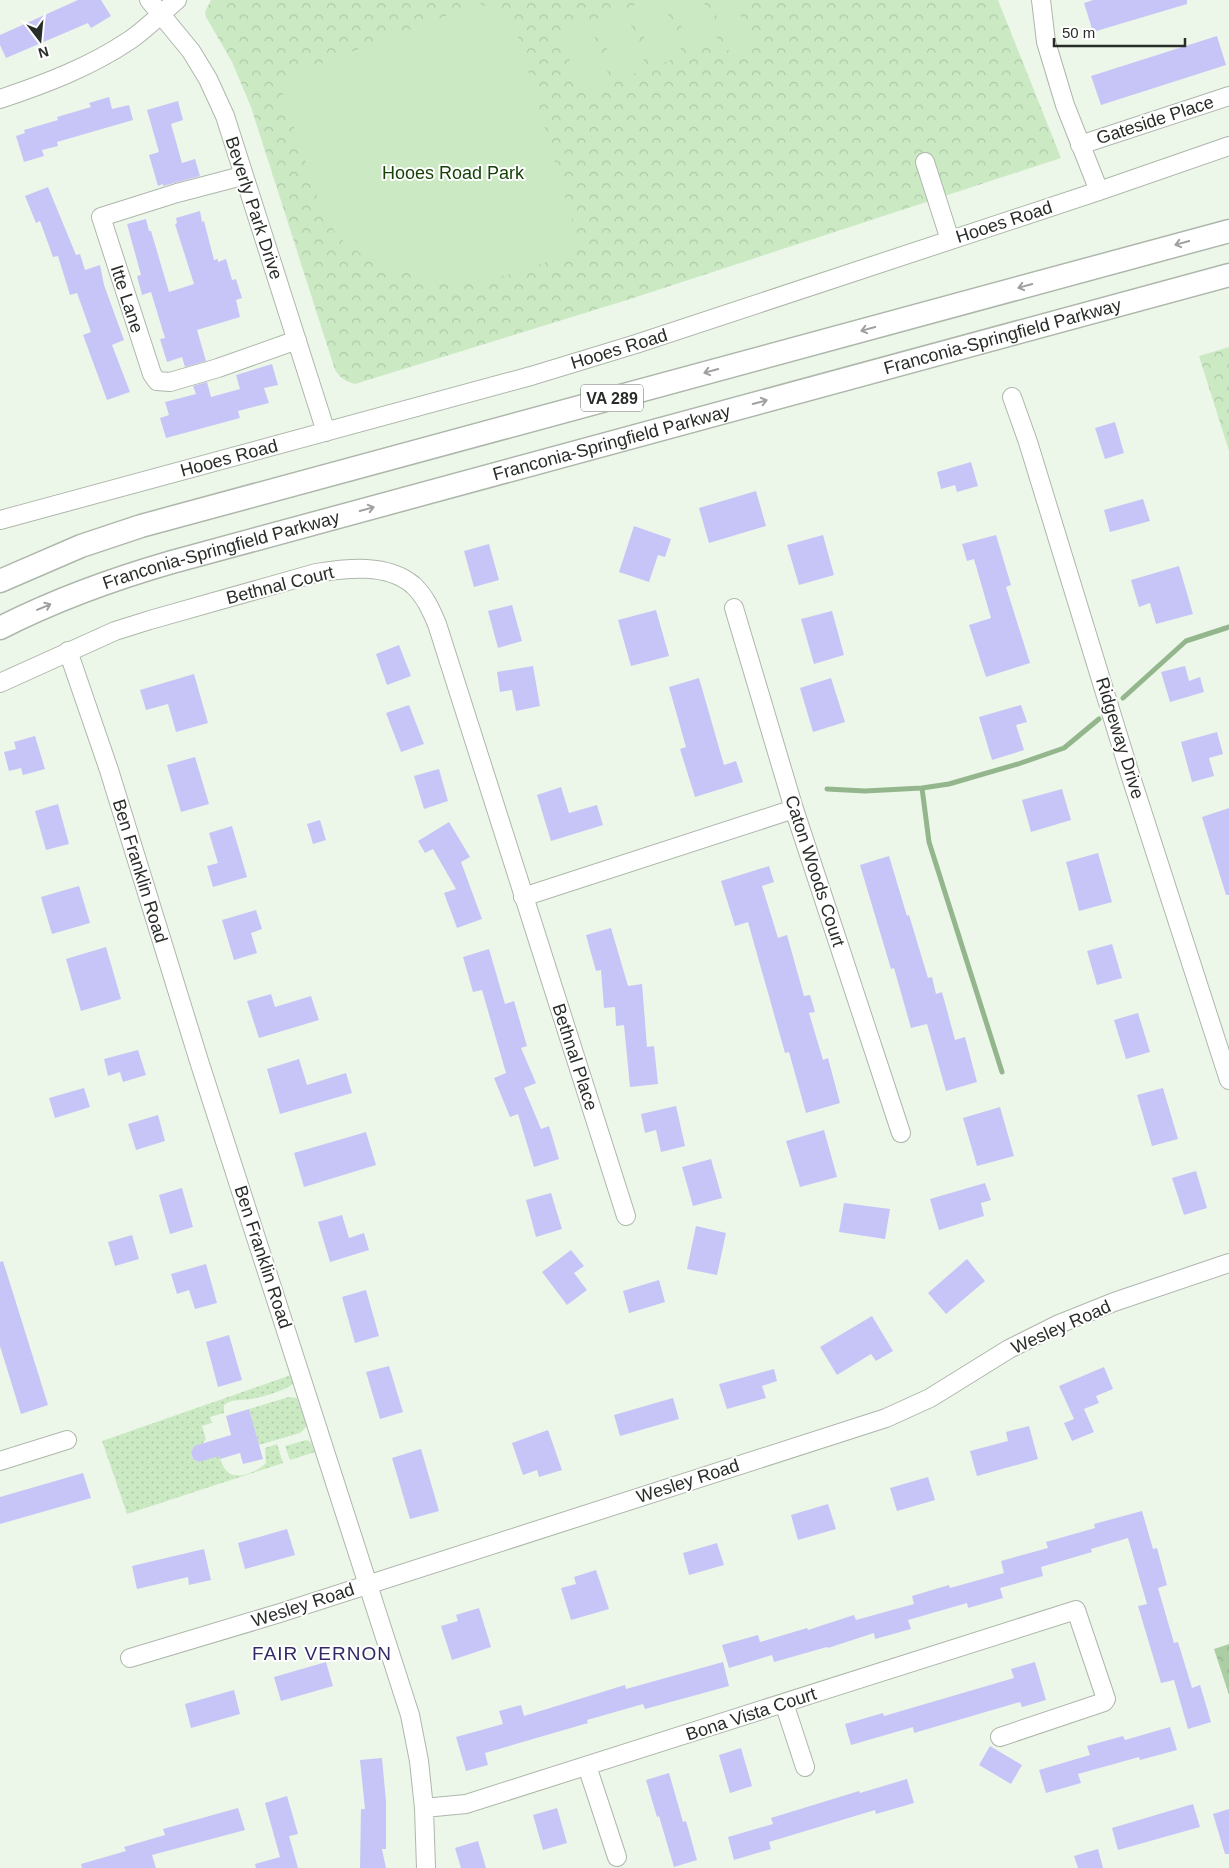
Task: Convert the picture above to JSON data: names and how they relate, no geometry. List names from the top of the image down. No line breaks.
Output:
{"streets":{"main road":["Franconia-Springfield Parkway","VA 289"],"street":["Gateside Place","Beverly Park Drive","Hooes Road","Itte Lane","Bethnal Court","Ridgeway Drive","Ben Franklin Road","Caton Woods Court","Bethnal Place","Wesley Road","Bona Vista Court"]},"crossings":[["Beverly Park Drive","Hooes Road"],["Beverly Park Drive","Itte Lane"],["Bethnal Court","Ben Franklin Road"],["Bethnal Court","Bethnal Place"],["Ben Franklin Road","Wesley Road"],["Ben Franklin Road","Bona Vista Court"]],"districts":["FAIR VERNON"],"parks":["Hooes Road Park"],"scale_bar":"50 m","north":"bottom"}
